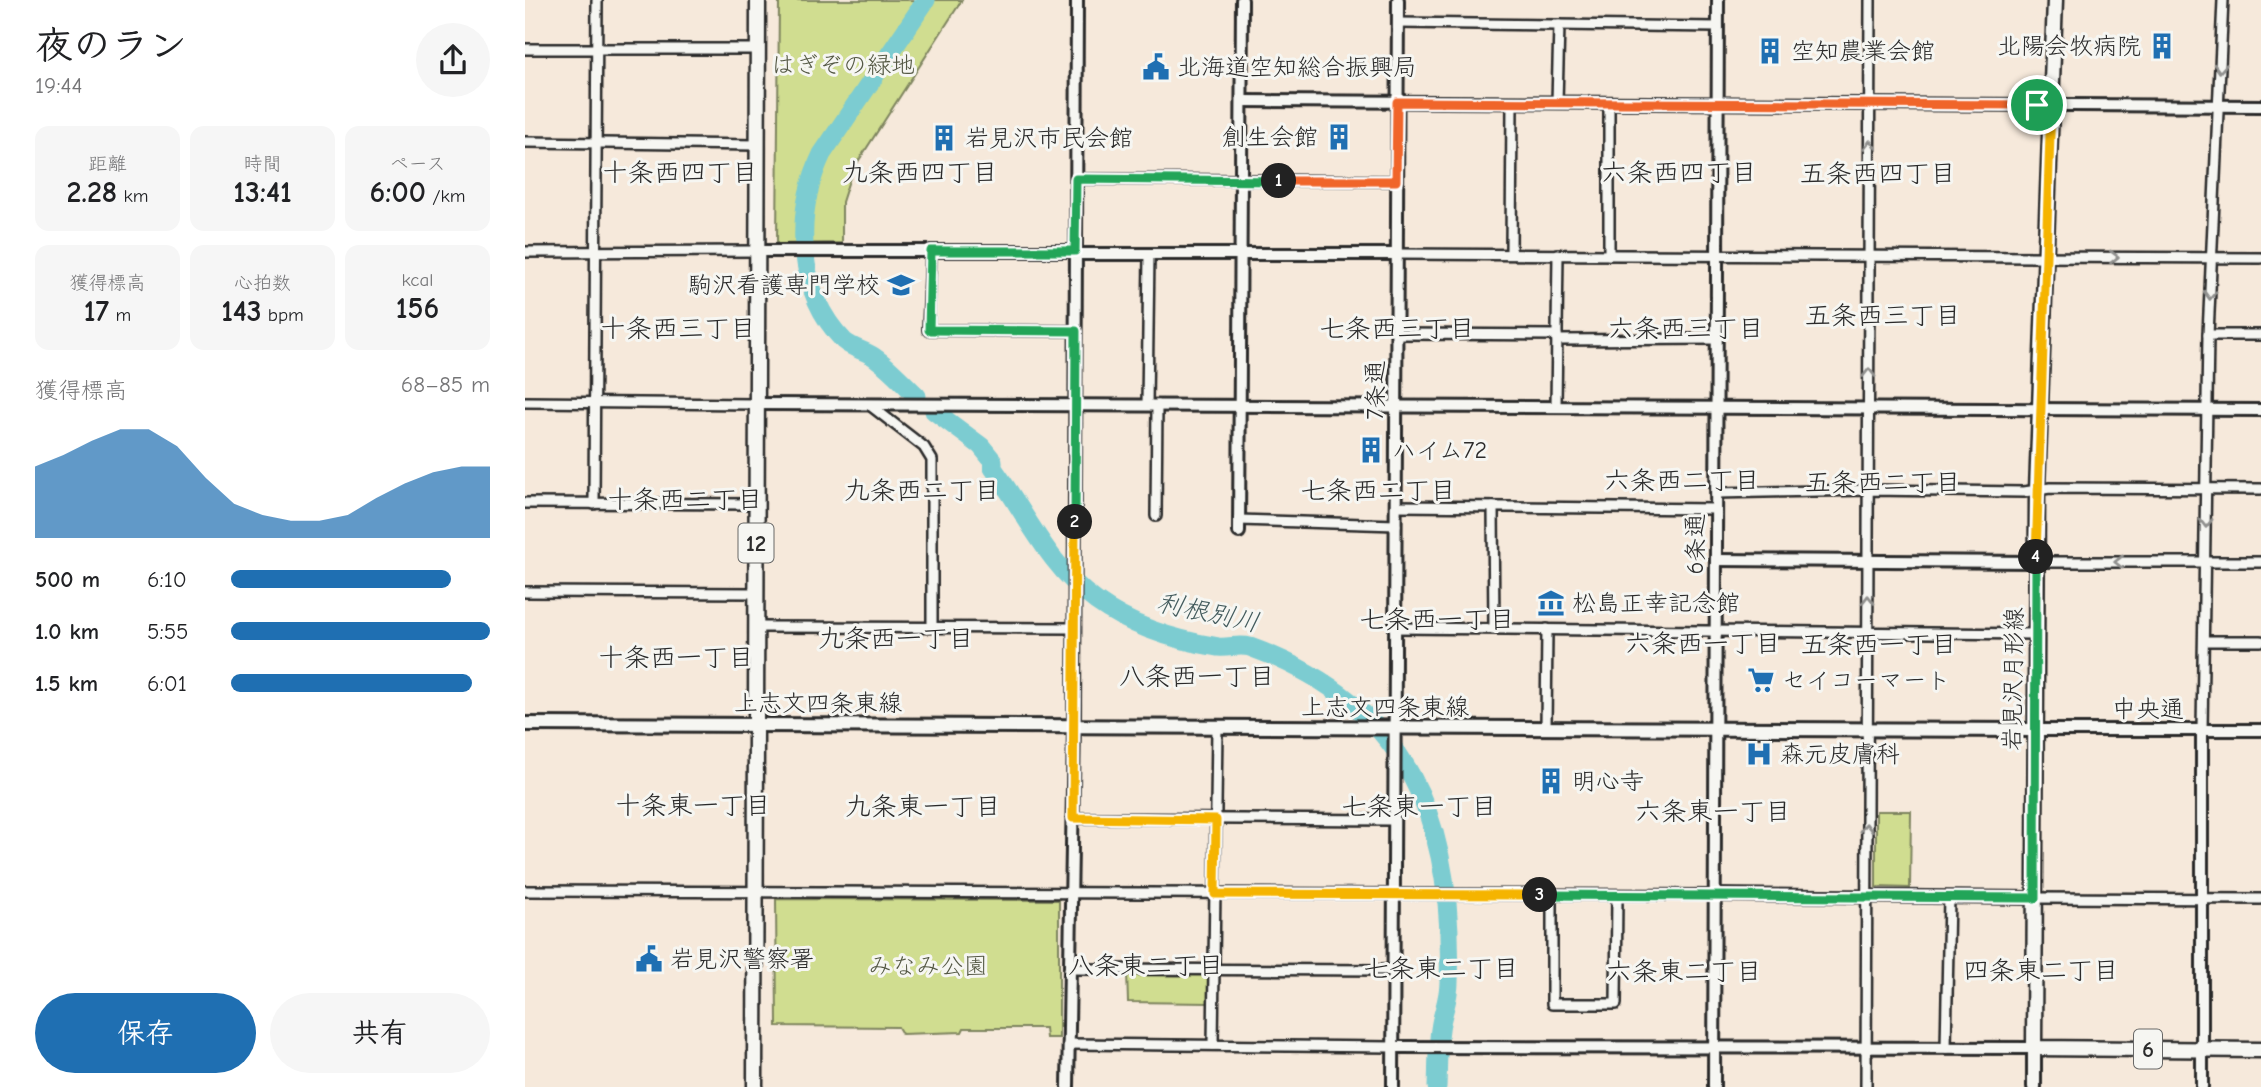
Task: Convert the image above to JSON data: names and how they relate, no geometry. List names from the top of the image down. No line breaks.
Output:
{"streets":{"main road":["12","岩見沢月形線","上志文四条東線","6"],"street":["7条通","6条通","中央通"]},"crossings":[["7条通","上志文四条東線"],["12","上志文四条東線"],["6条通","上志文四条東線"],["岩見沢月形線","上志文四条東線"],["岩見沢月形線","中央通"],["岩見沢月形線","6"],["上志文四条東線","中央通"]],"districts":["十条西四丁目","九条西四丁目","六条西四丁目","五条西四丁目","五条西三丁目","十条西三丁目","七条西三丁目","六条西三丁目","六条西二丁目","五条西二丁目","九条西二丁目","七条西二丁目","十条西二丁目","七条西一丁目","九条西一丁目","六条西一丁目","五条西一丁目","十条西一丁目","八条西一丁目","十条東一丁目","九条東一丁目","七条東一丁目","六条東一丁目","八条東二丁目","七条東二丁目","四条東二丁目","六条東二丁目"],"water":["利根別川"],"parks":["はぎぞの緑地","みなみ公園"],"places":{"building":["北陽会牧病院","空知農業会館","創生会館","岩見沢市民会館","ハイム72","明心寺"],"public building":["北海道空知総合振興局","岩見沢警察署"],"school or university":["駒沢看護専門学校"],"museum":["松島正幸記念館"],"supermarket":["セイコーマート"],"hospital":["森元皮膚科"]},"page":{"heading":["夜のラン","19:44"],"stats":[["距離","2.28 km"],["時間","13:41"],["ペース","6:00 /km"],["獲得標高","17 m"],["心拍数","143 bpm"],["kcal","156"]],"pins":["1","2","4","3"],"chart":["獲得標高","68–85 m"],"list":[{"name":"500 m","note":"6:10"},{"name":"1.0 km","note":"5:55"},{"name":"1.5 km","note":"6:01"}],"buttons":["保存","共有"]}}
